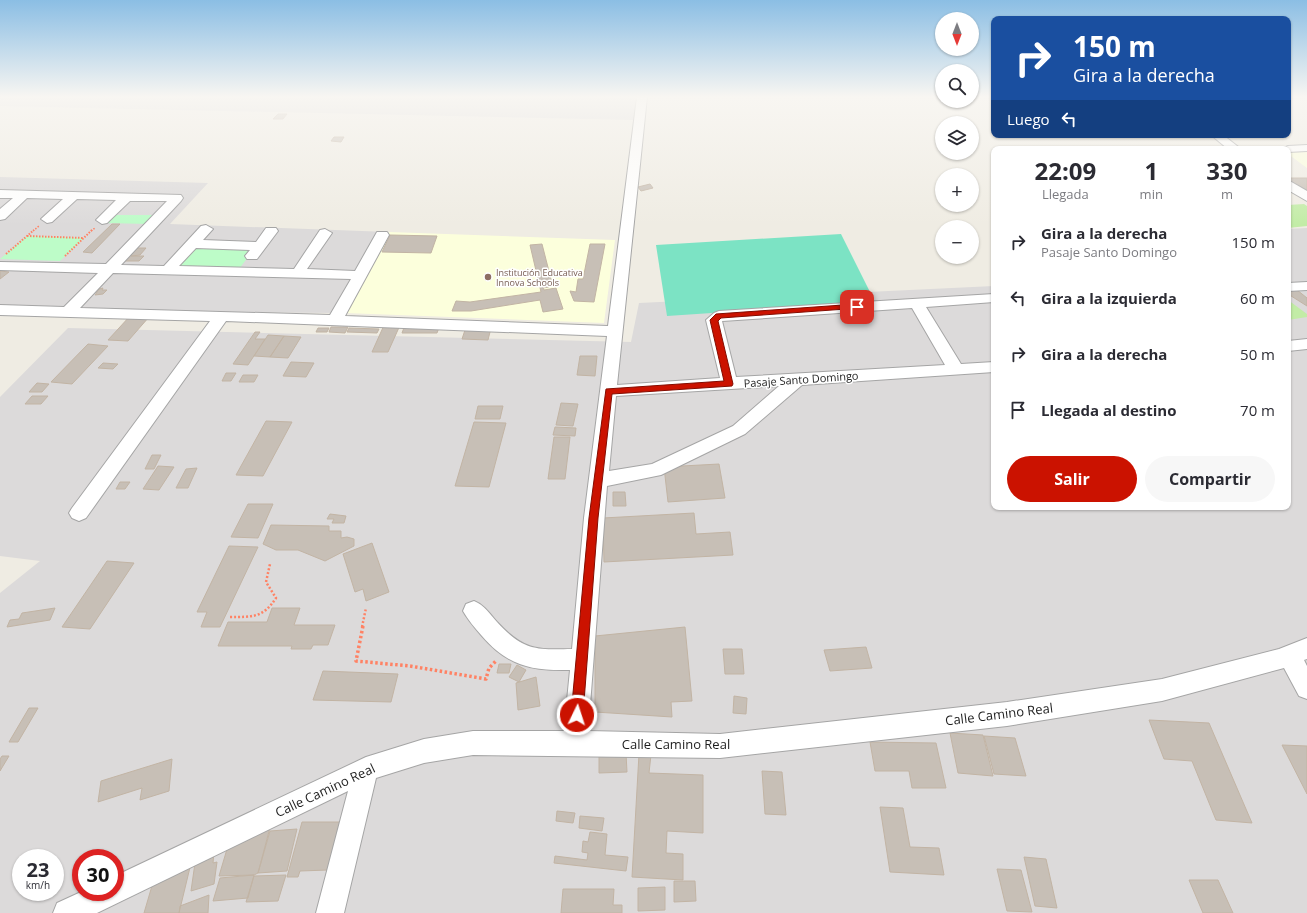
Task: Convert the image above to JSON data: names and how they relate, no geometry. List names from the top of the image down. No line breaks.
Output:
{"streets":{"street":["Pasaje Santo Domingo","Calle Camino Real"]},"places":["Institución Educativa Innova Schools"],"north":"bottom","page":{"map_buttons":["+","−"],"turn":["150 m","Gira a la derecha"],"then":"Luego","eta":["22:09","Llegada","1","min","330","m"],"list":[{"name":"Gira a la derecha","note":"Pasaje Santo Domingo","value":"150 m"},{"name":"Gira a la izquierda","value":"60 m"},{"name":"Gira a la derecha","value":"50 m"},{"name":"Llegada al destino","value":"70 m"}],"buttons":["Salir","Compartir"],"speed":"23 km/h","limit":"30"}}
